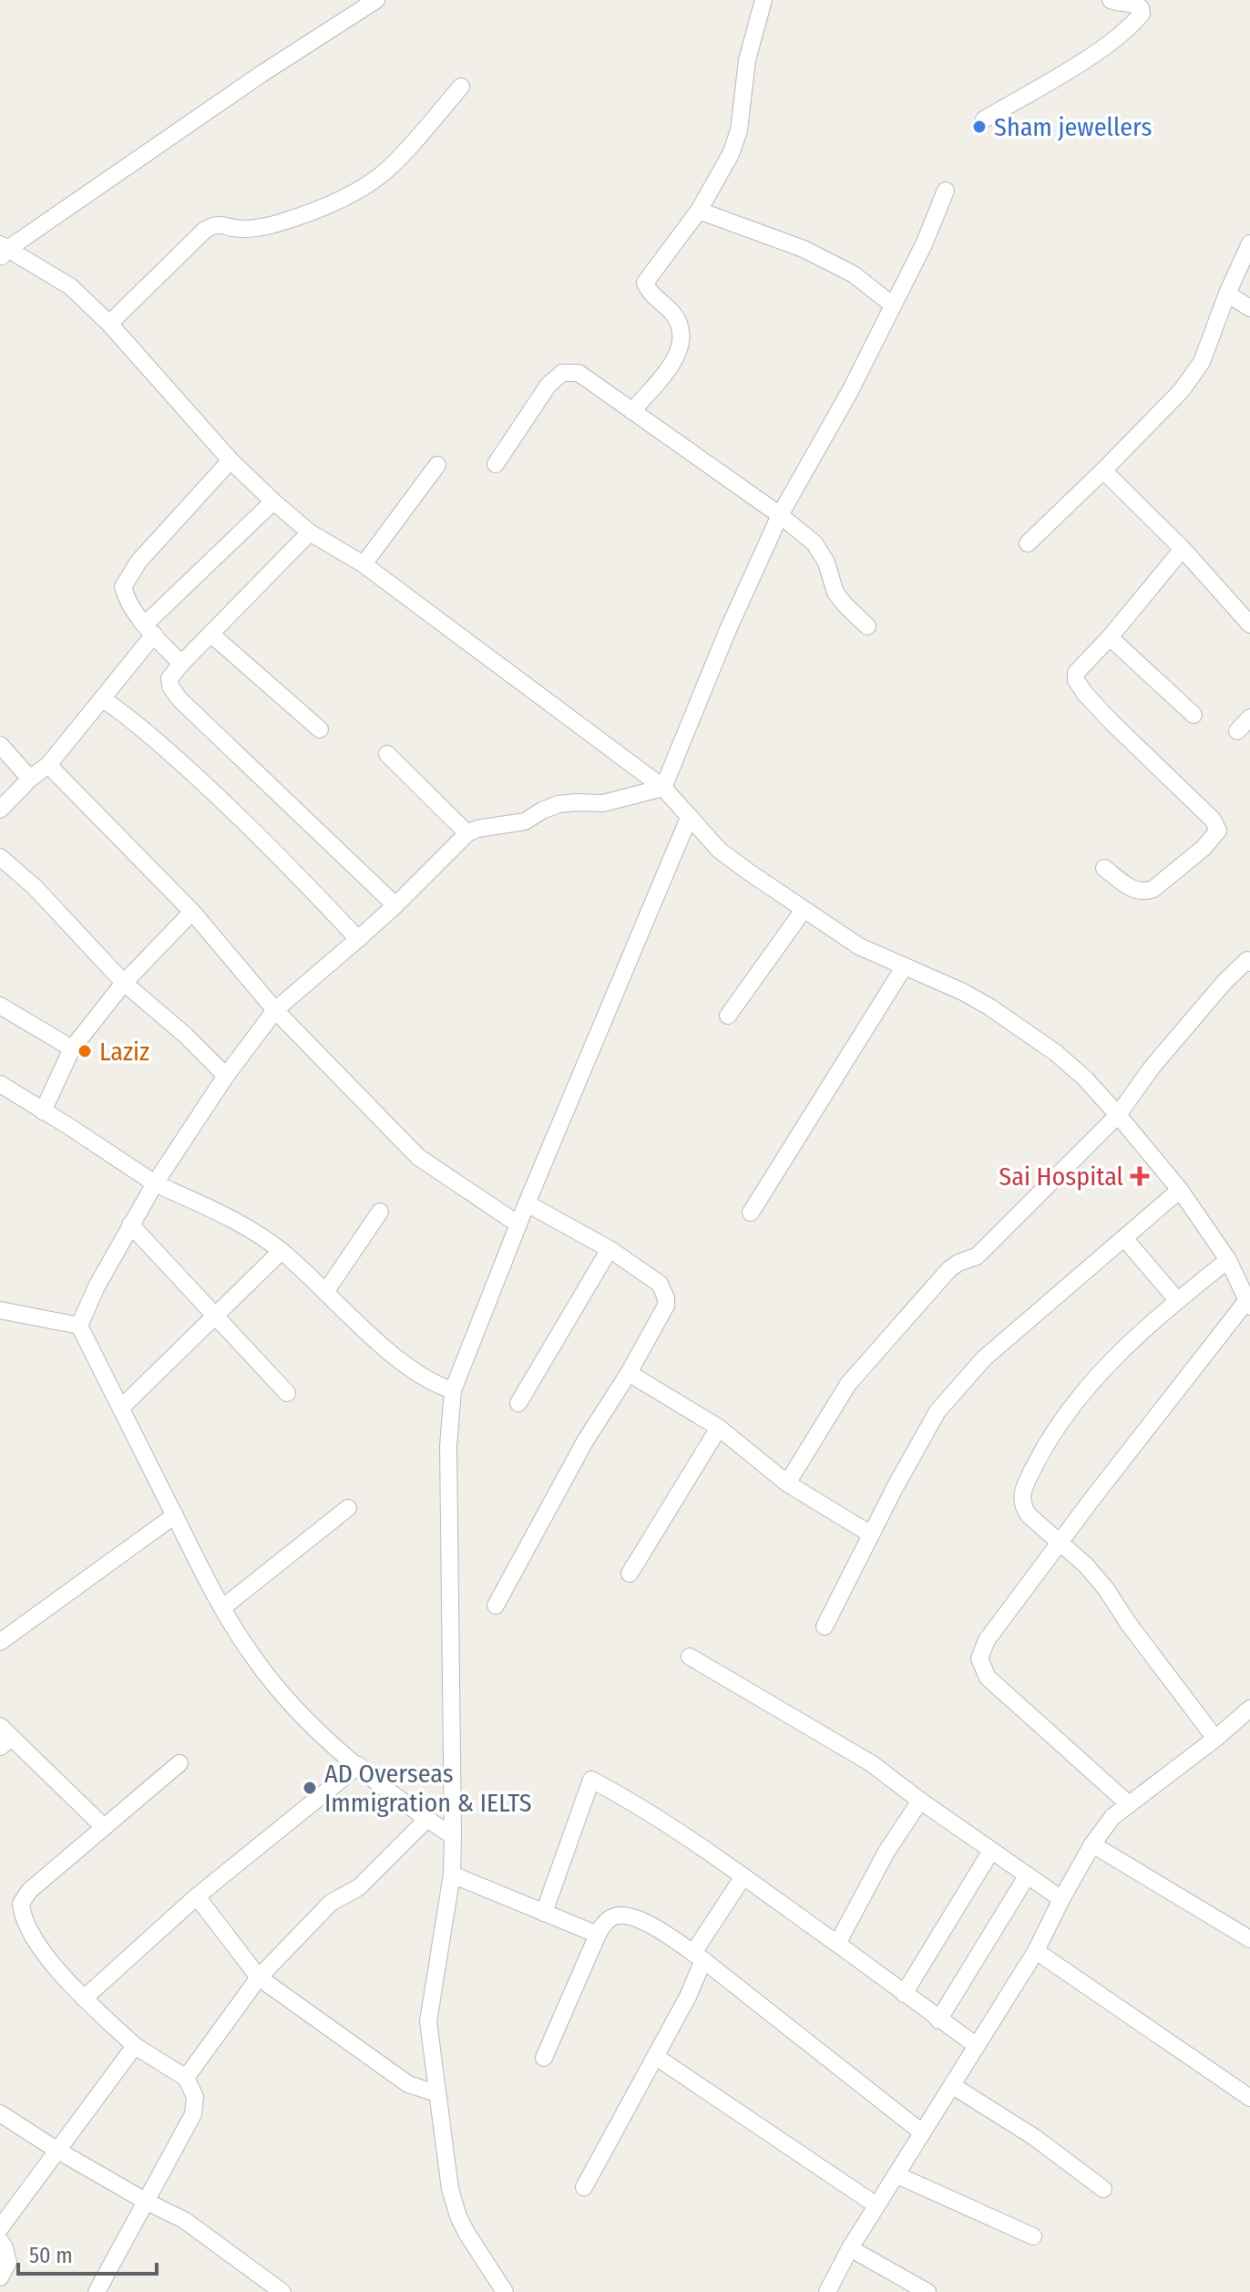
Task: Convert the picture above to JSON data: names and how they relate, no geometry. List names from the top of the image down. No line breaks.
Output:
{"places":{"other":["Sham jewellers","Laziz","AD Overseas Immigration & IELTS"],"health":["Sai Hospital"]},"scale_bar":"50 m"}
